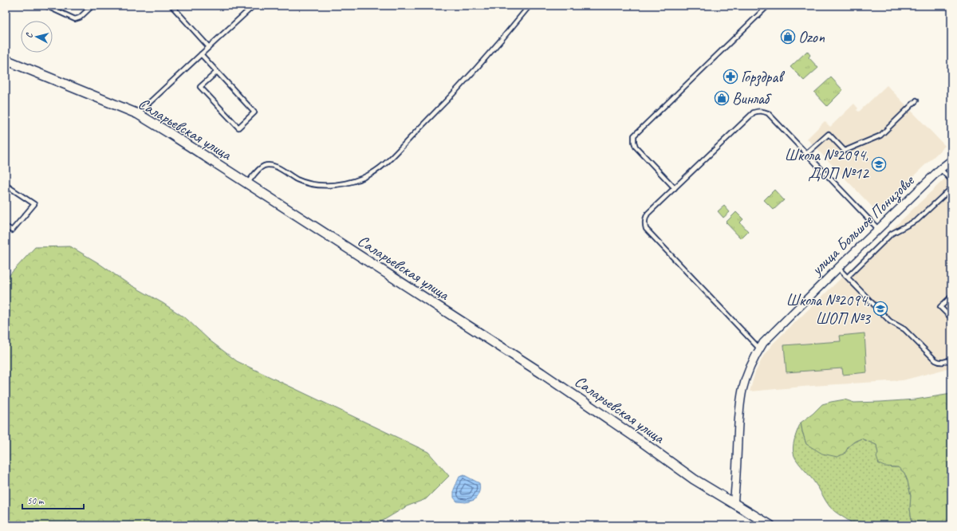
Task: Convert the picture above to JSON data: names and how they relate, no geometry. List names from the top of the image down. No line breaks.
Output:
{"streets":{"street":["Саларьевская улица","улица Большое Понизовье"]},"crossings":[["Саларьевская улица","улица Большое Понизовье"]],"places":{"shop":["Ozon","Винлаб"],"pharmacy":["Горздрав"],"school or university":["Школа №2094, ДОП №12","Школа №2094, ШОП №3"]},"scale_bar":"50 m","north":"left"}
